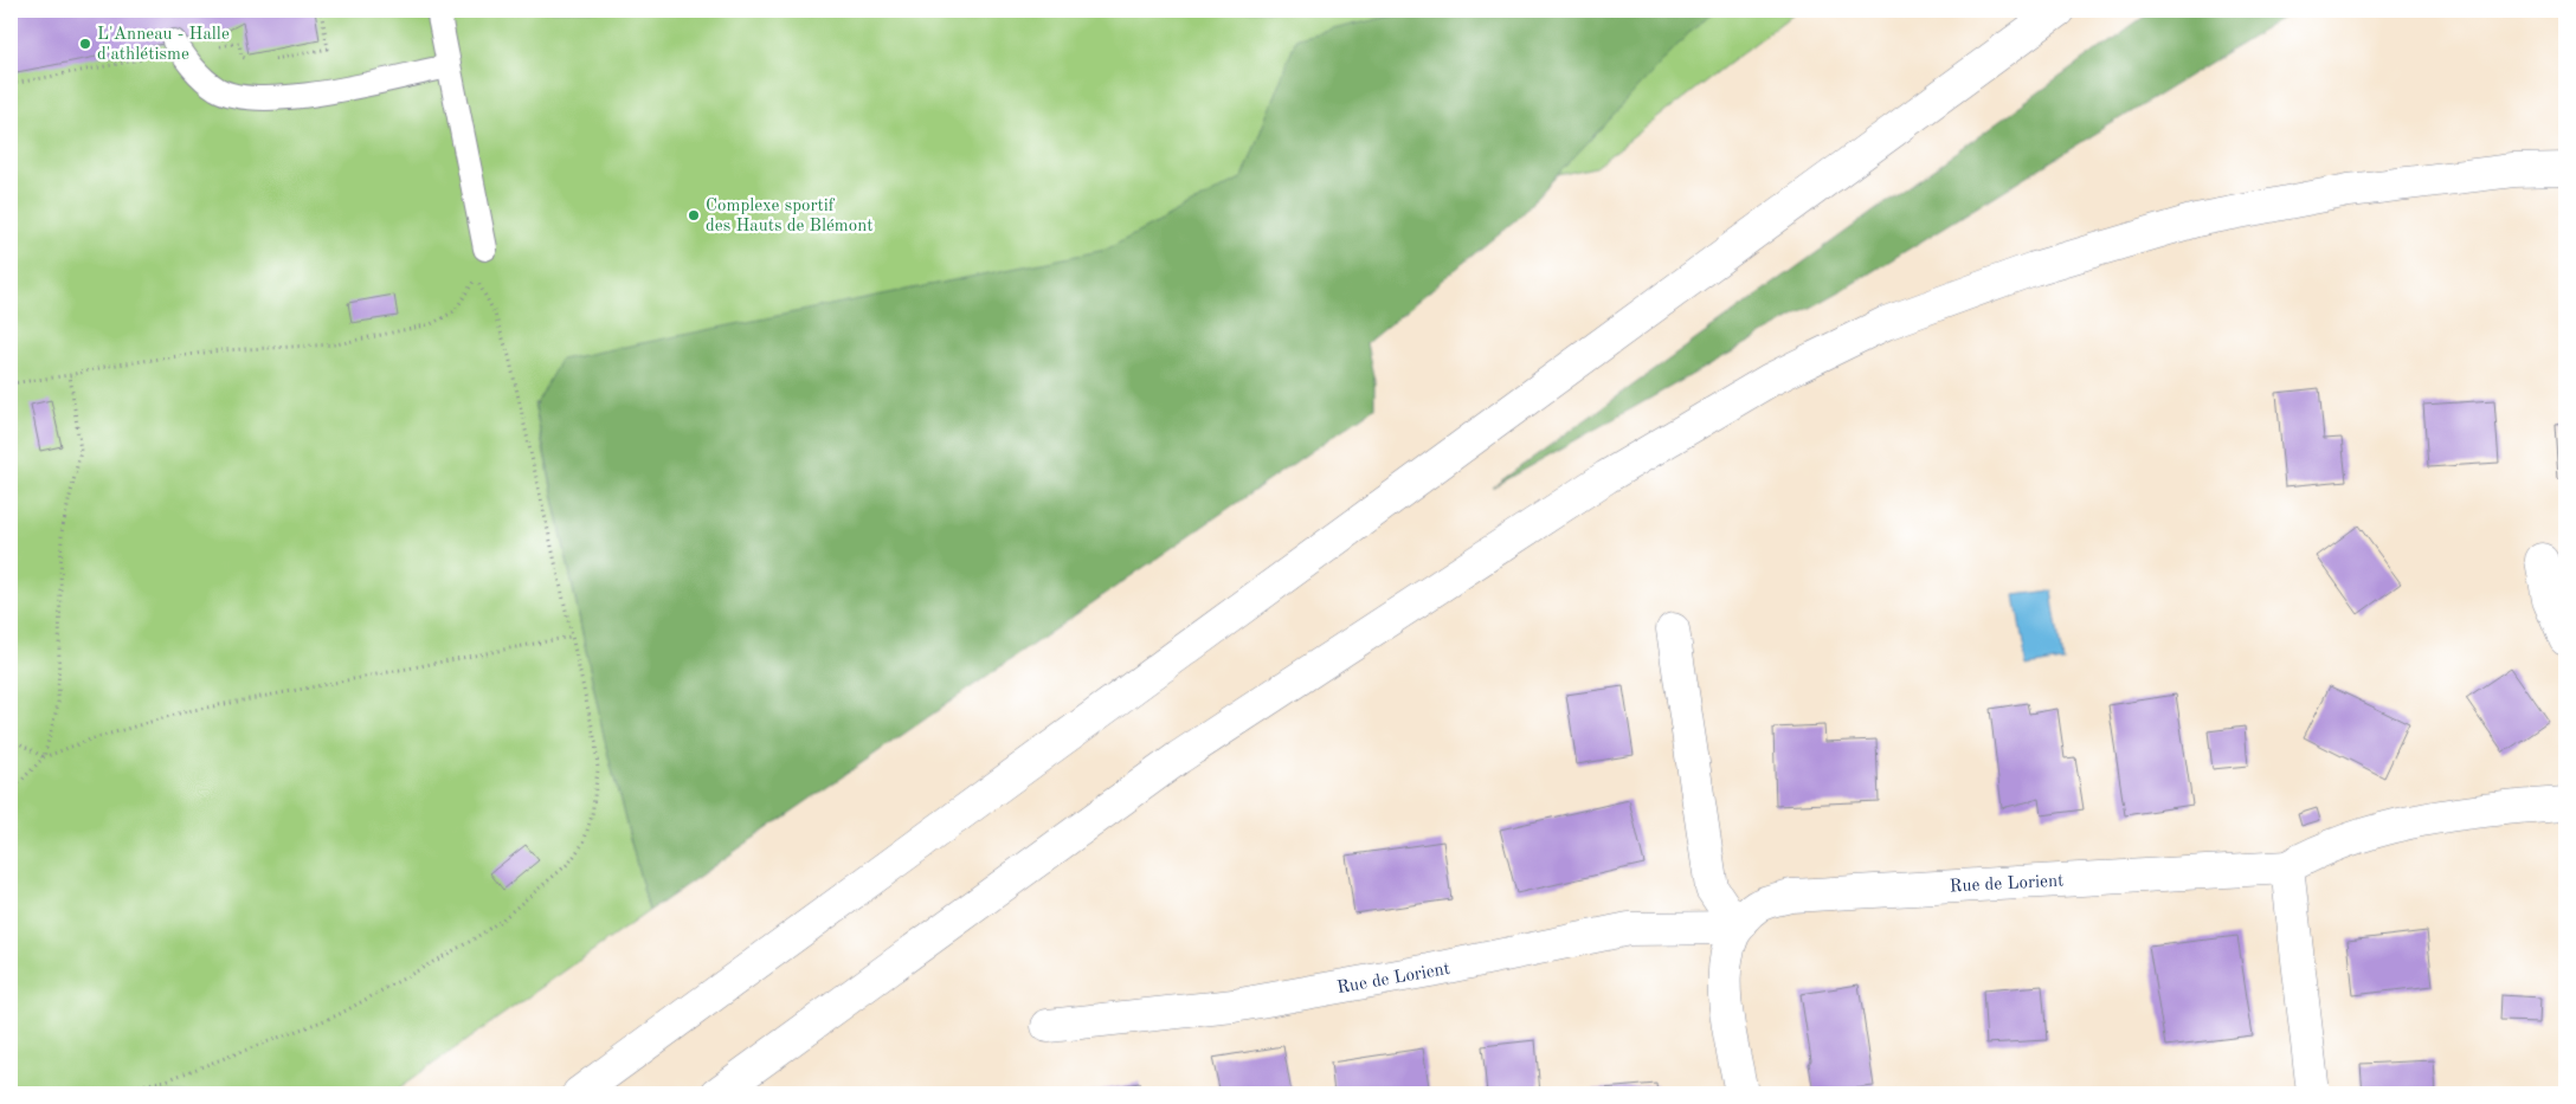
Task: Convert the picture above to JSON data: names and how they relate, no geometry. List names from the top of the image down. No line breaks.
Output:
{"streets":{"main road":["Rue de Lorient"]},"places":["L'Anneau - Halle d'athlétisme","Complexe sportif des Hauts de Blémont"]}
